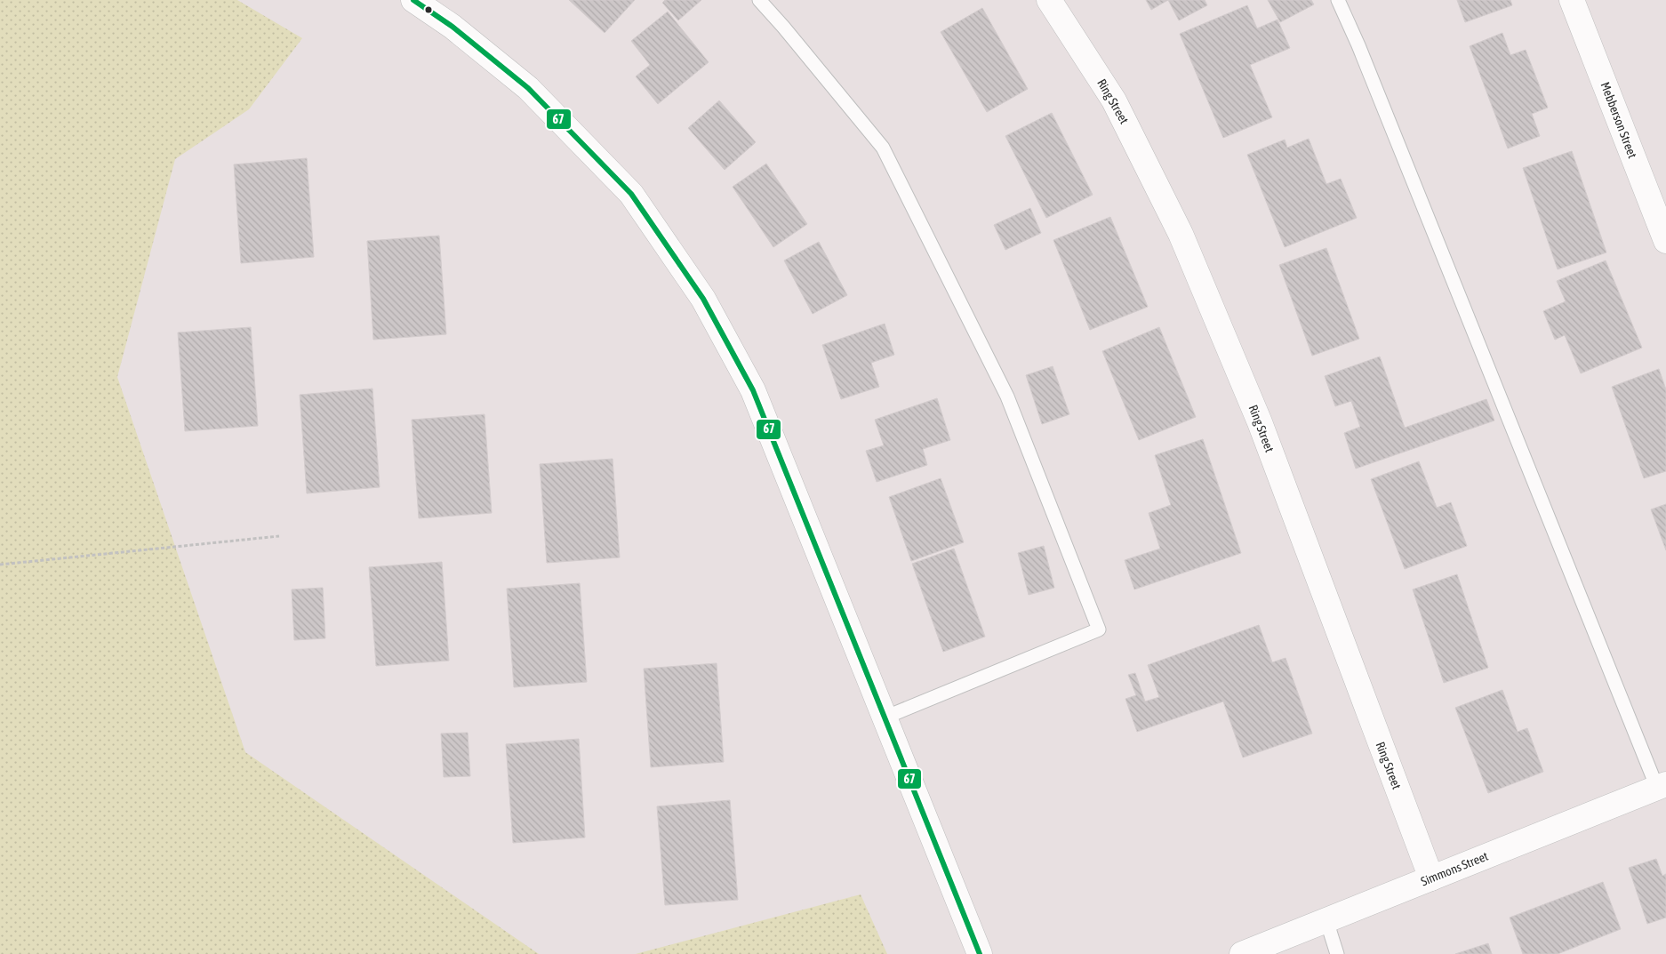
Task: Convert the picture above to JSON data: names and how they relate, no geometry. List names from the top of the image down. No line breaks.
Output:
{"streets":{"street":["Ring Street","Mebberson Street","Simmons Street"]},"crossings":[["Ring Street","Simmons Street"]],"lines":["transit line 67"]}
